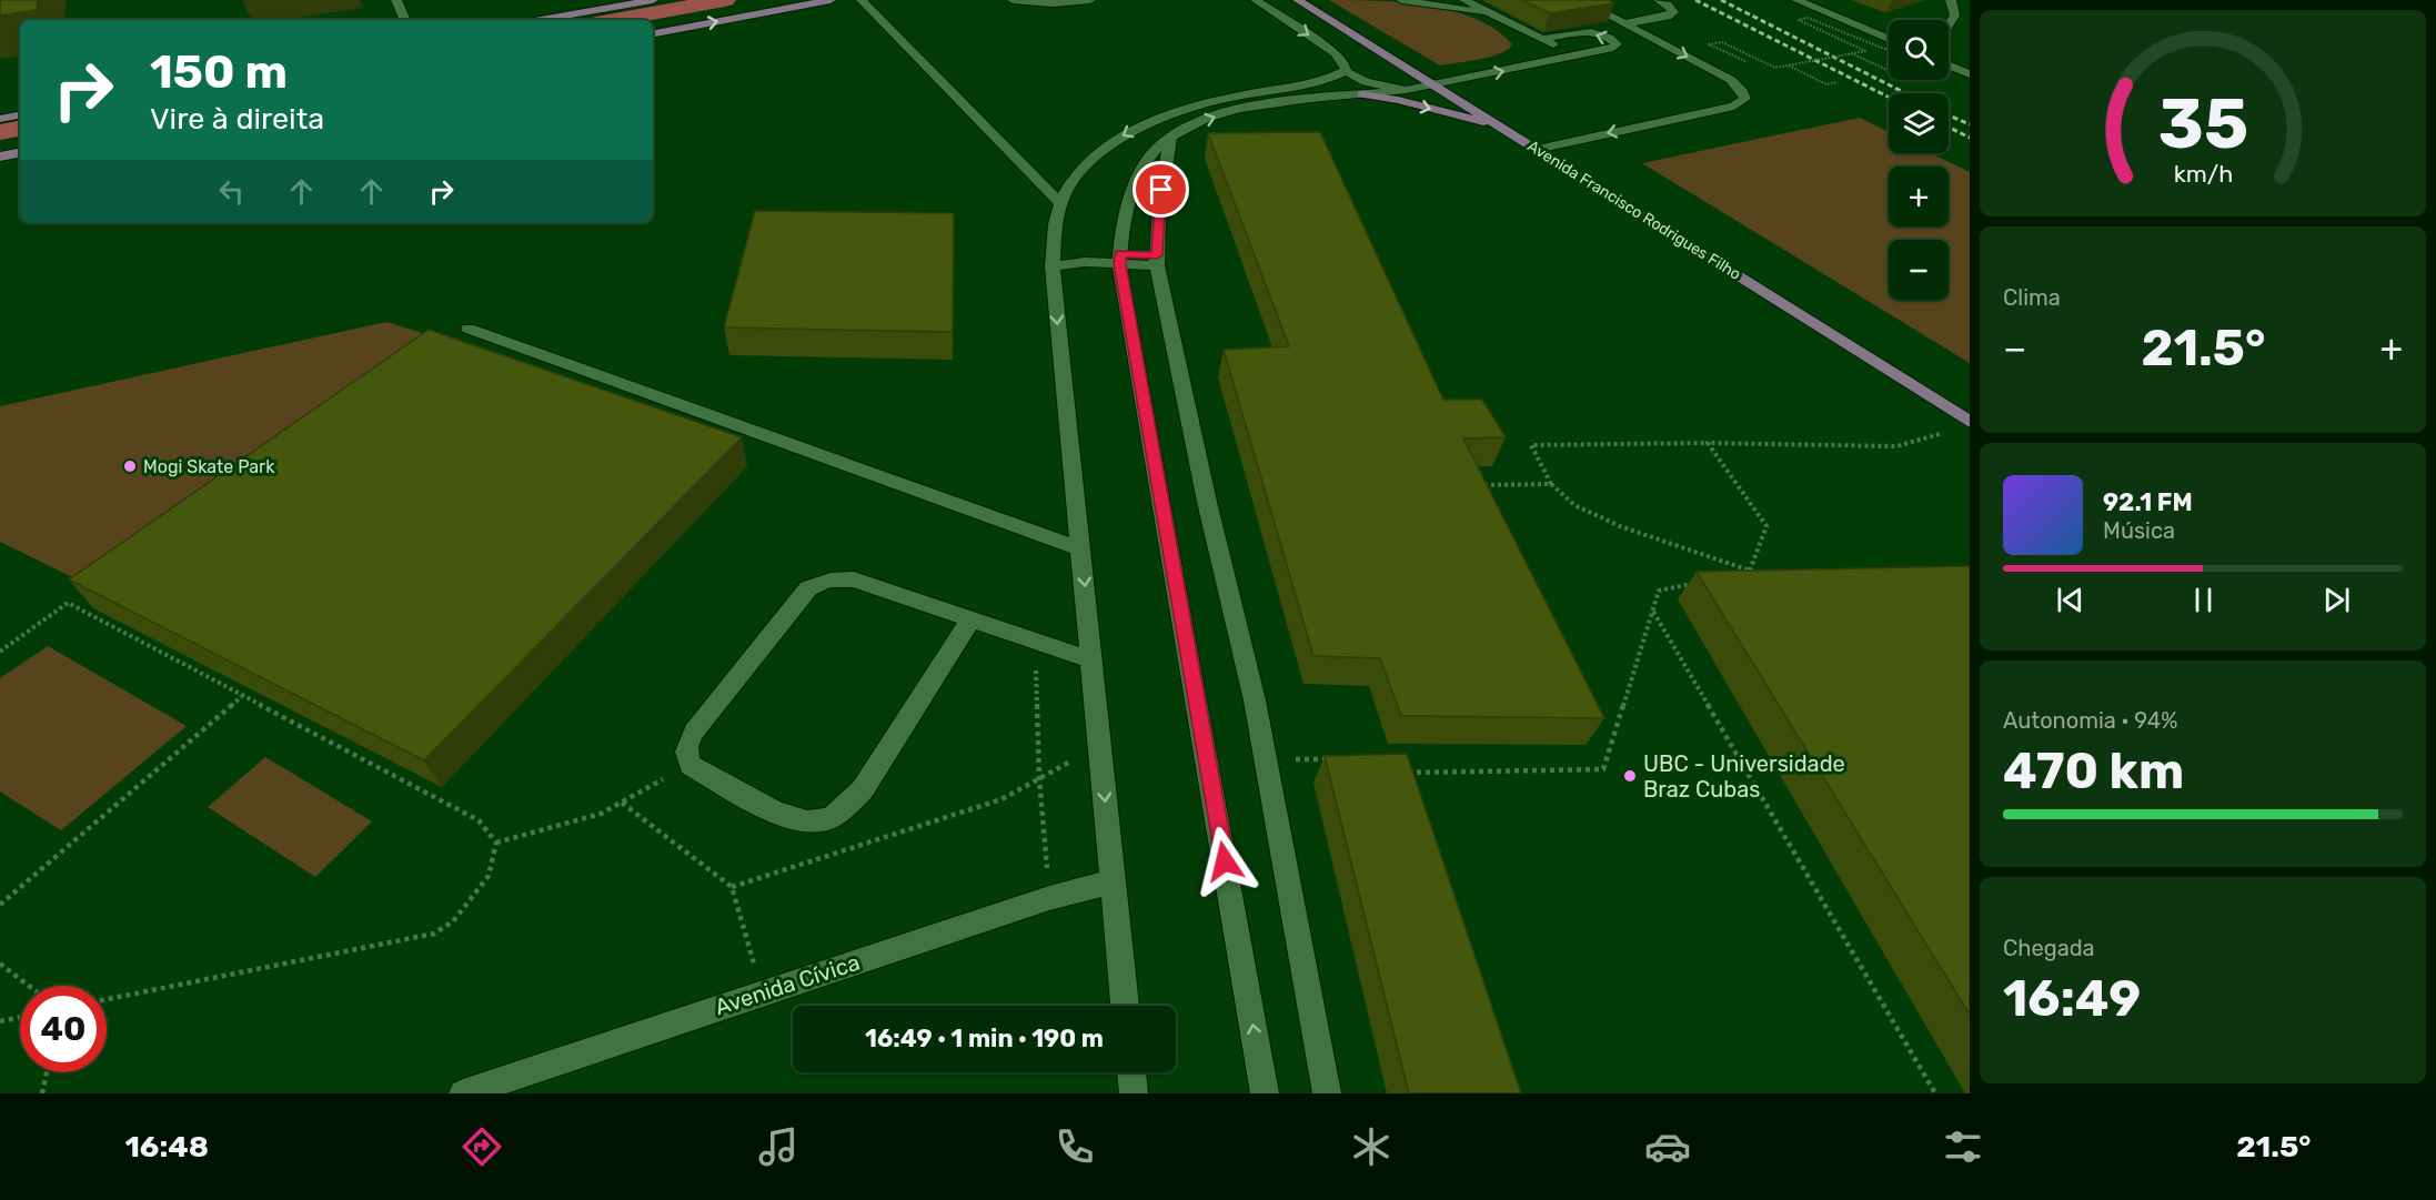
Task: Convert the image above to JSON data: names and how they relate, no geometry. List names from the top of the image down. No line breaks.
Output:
{"streets":{"main road":["Avenida Francisco Rodrigues Filho"],"street":["Avenida Cívica"]},"places":["Mogi Skate Park","UBC - Universidade Braz Cubas"],"page":{"map_buttons":["+","−"],"turn":["150 m","Vire à direita"],"tile":["Clima",["Autonomia · 94%","470 km"],["Chegada","16:49"]],"heat":["−","21.5°","+"],"song":["92.1 FM","Música"],"limit":"40","trip":"16:49 · 1 min · 190 m","tabs":["16:48","21.5°"],"gauge":["35","km/h"]}}
